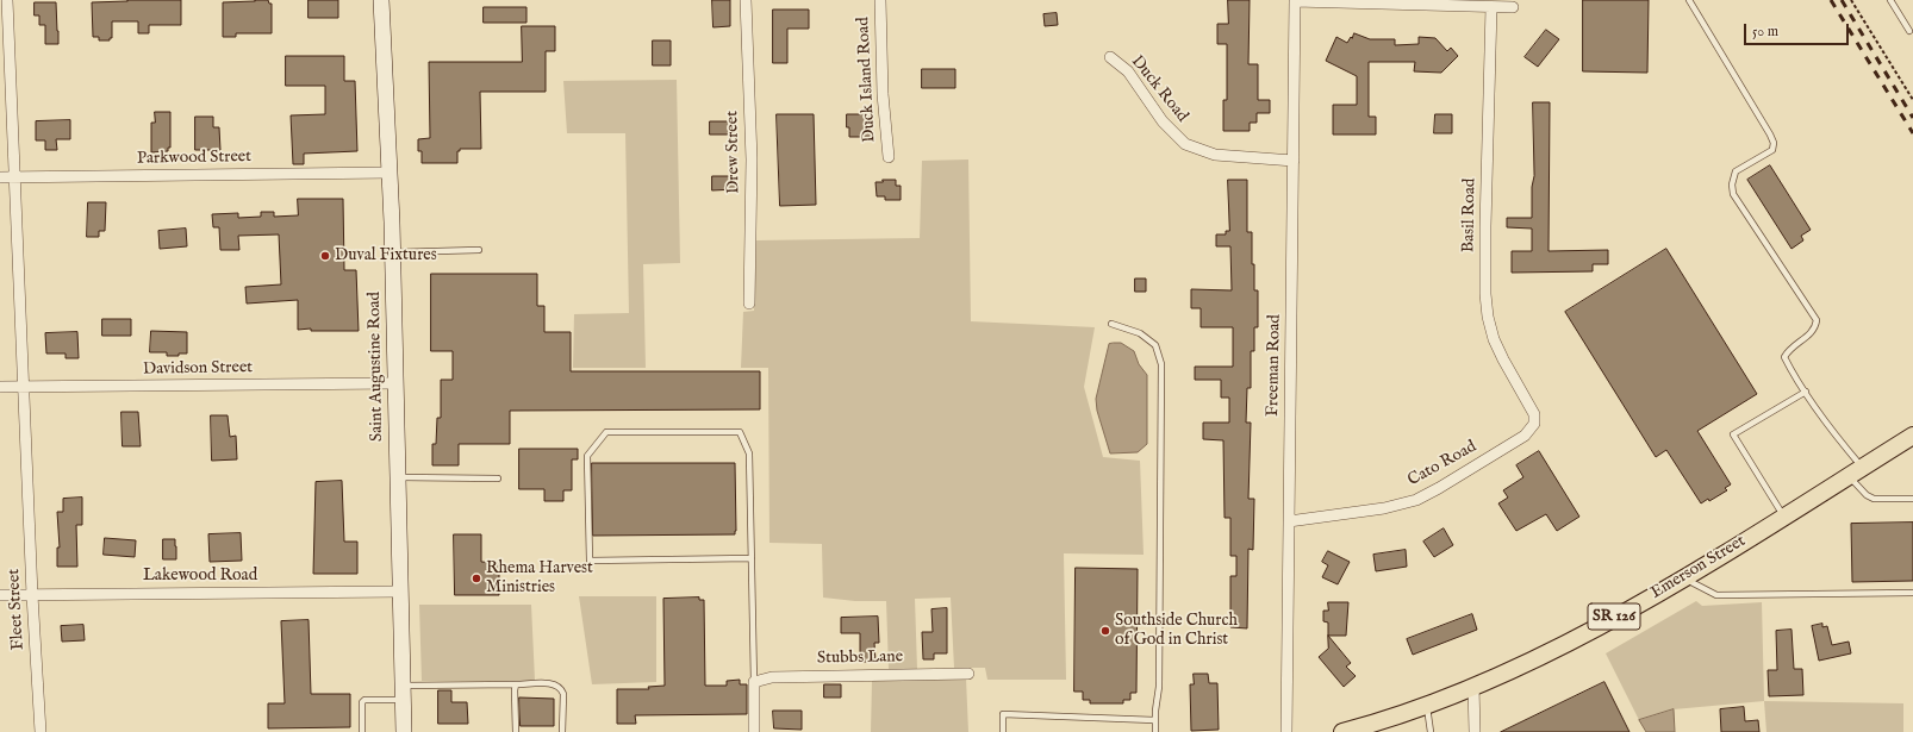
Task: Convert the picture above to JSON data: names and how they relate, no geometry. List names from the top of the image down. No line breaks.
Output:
{"streets":{"main road":["Saint Augustine Road","Emerson Street","SR 126"],"street":["Duck Island Road","Duck Road","Drew Street","Parkwood Street","Basil Road","Freeman Road","Davidson Street","Cato Road","Lakewood Road","Fleet Street","Stubbs Lane"]},"crossings":[["Duck Road","Freeman Road"],["Parkwood Street","Saint Augustine Road"],["Parkwood Street","Fleet Street"],["Basil Road","Cato Road"],["Freeman Road","Cato Road"],["Saint Augustine Road","Davidson Street"],["Saint Augustine Road","Lakewood Road"],["Davidson Street","Fleet Street"],["Lakewood Road","Fleet Street"]],"places":["Duval Fixtures","Rhema Harvest Ministries","Southside Church of God in Christ"],"scale_bar":"50 m"}
